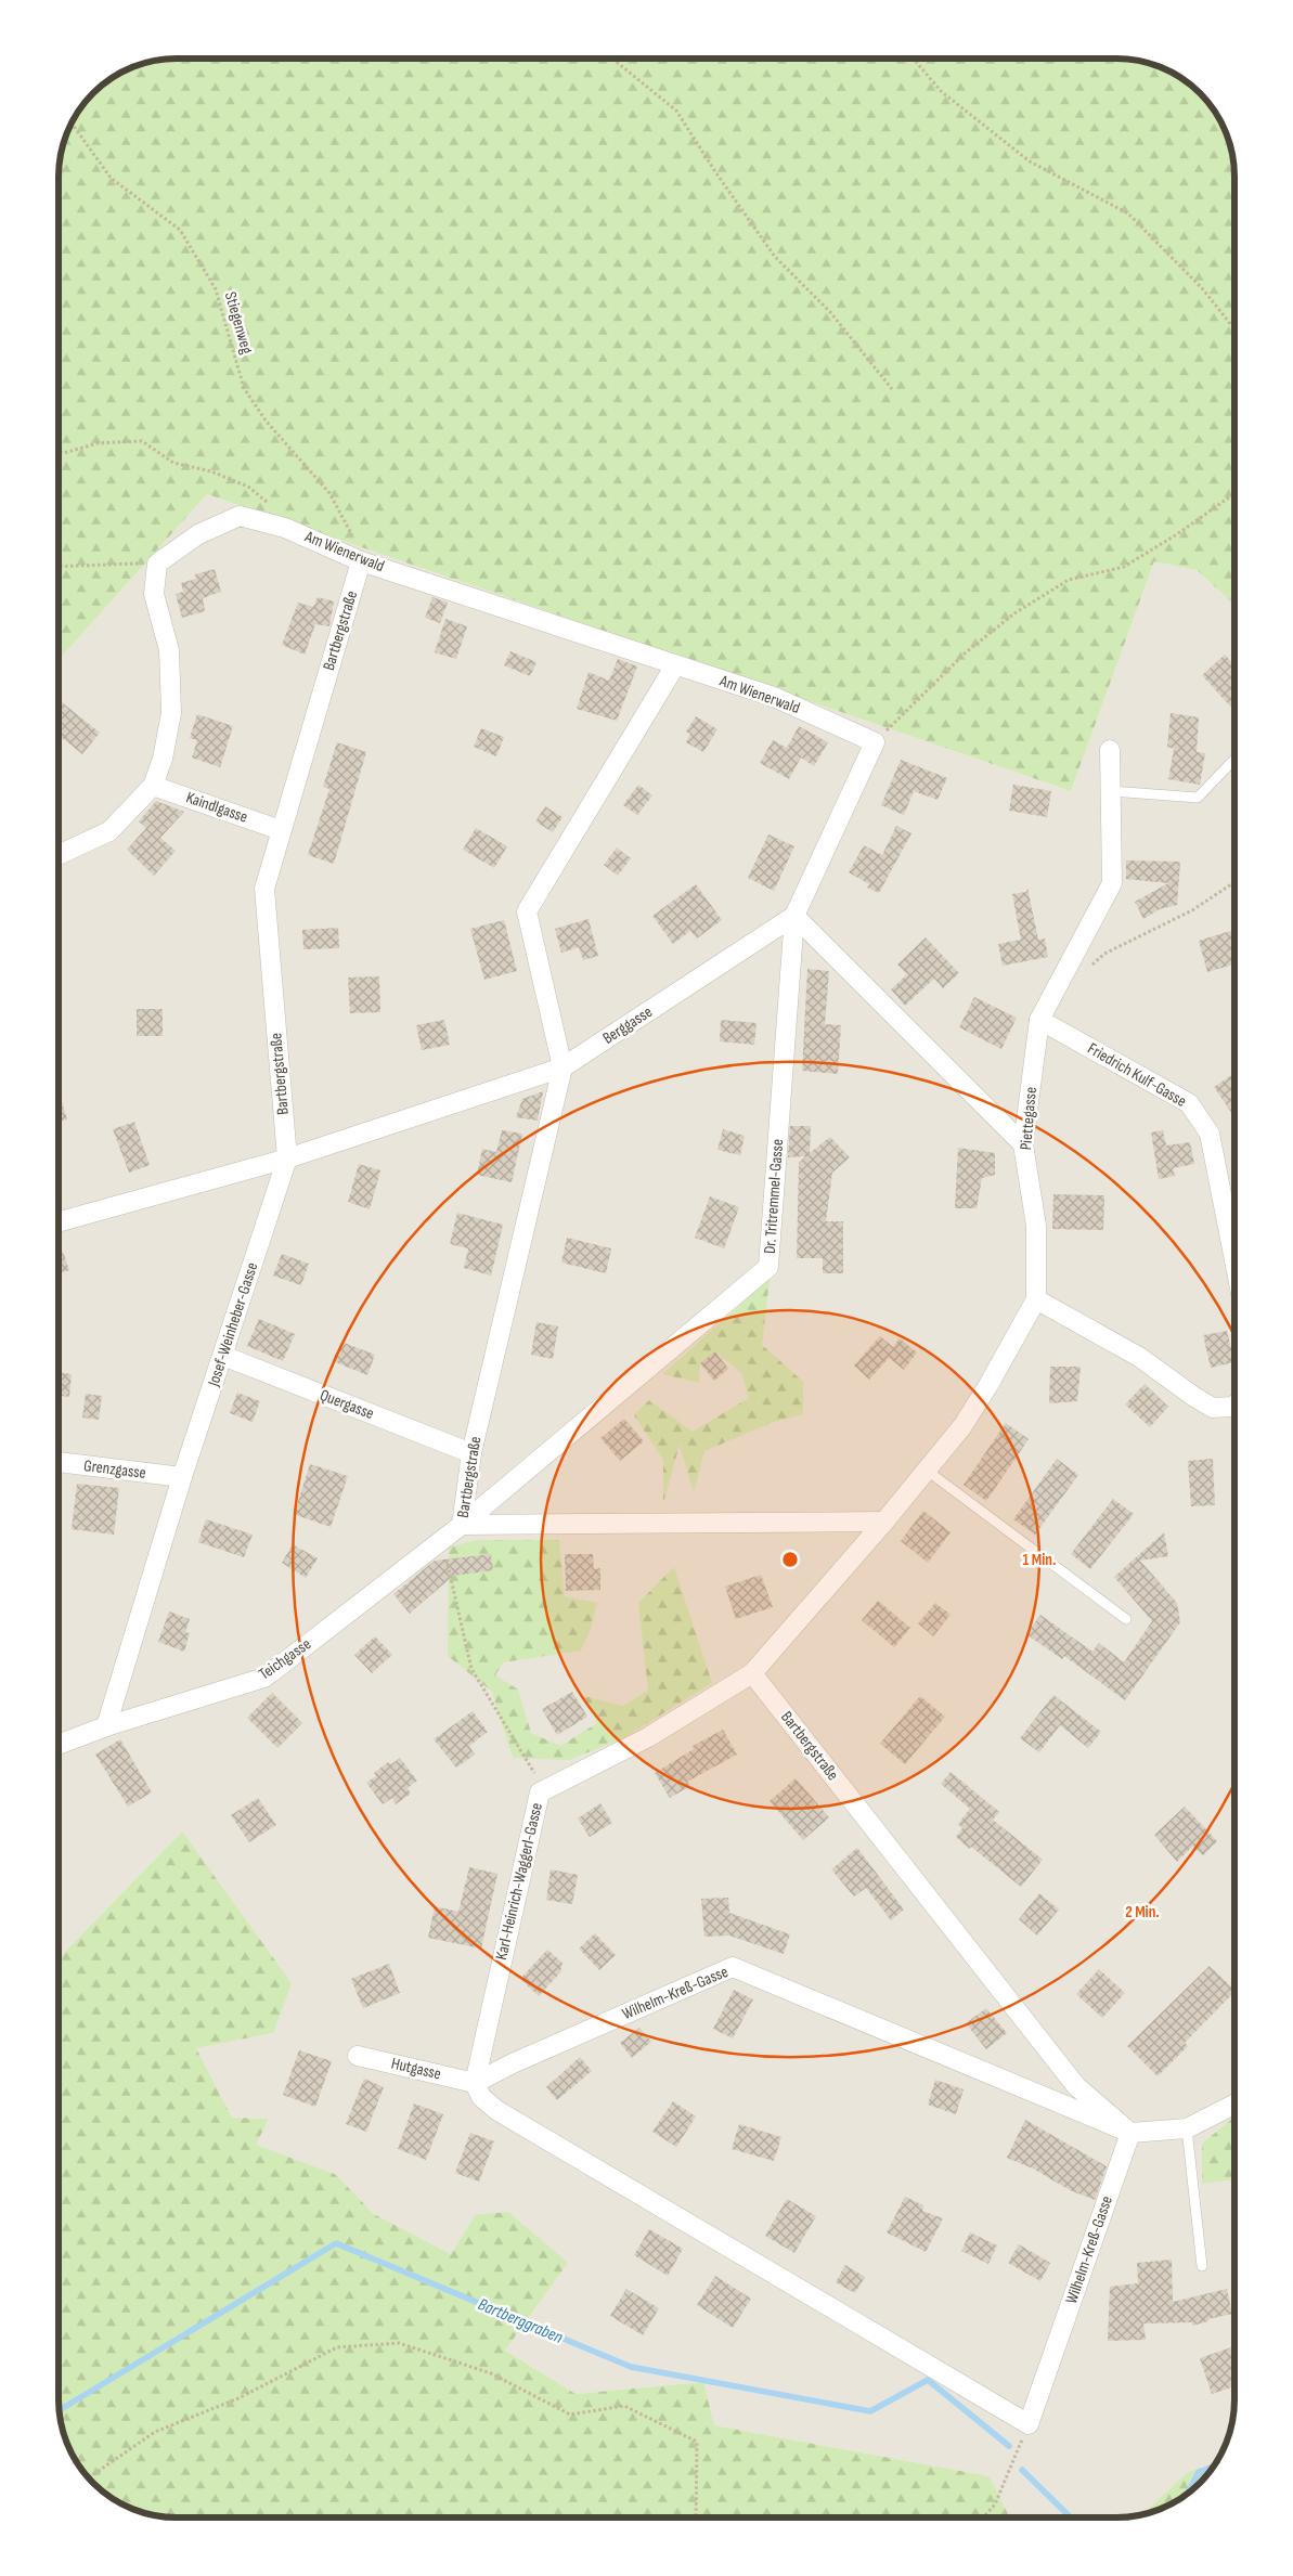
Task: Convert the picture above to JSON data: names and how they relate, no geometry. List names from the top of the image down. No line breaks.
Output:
{"streets":{"street":["Am Wienerwald","Bartbergstraße","Kaindlgasse","Berggasse","Friedrich Kulf-Gasse","Piettegasse","Dr. Tritremmel-Gasse","Josef-Weinheber-Gasse","Quergasse","Grenzgasse","Teichgasse","Karl-Heinrich-Waggerl-Gasse","Wilhelm-Kreß-Gasse","Hutgasse"],"path":["Stiegenweg"]},"crossings":[["Stiegenweg","Am Wienerwald"],["Stiegenweg","Bartbergstraße"],["Am Wienerwald","Bartbergstraße"],["Am Wienerwald","Dr. Tritremmel-Gasse"],["Bartbergstraße","Kaindlgasse"],["Bartbergstraße","Berggasse"],["Bartbergstraße","Dr. Tritremmel-Gasse"],["Bartbergstraße","Josef-Weinheber-Gasse"],["Bartbergstraße","Quergasse"],["Bartbergstraße","Teichgasse"],["Bartbergstraße","Karl-Heinrich-Waggerl-Gasse"],["Bartbergstraße","Wilhelm-Kreß-Gasse"],["Berggasse","Dr. Tritremmel-Gasse"],["Friedrich Kulf-Gasse","Piettegasse"],["Dr. Tritremmel-Gasse","Teichgasse"],["Josef-Weinheber-Gasse","Quergasse"],["Josef-Weinheber-Gasse","Grenzgasse"],["Josef-Weinheber-Gasse","Teichgasse"],["Karl-Heinrich-Waggerl-Gasse","Wilhelm-Kreß-Gasse"],["Karl-Heinrich-Waggerl-Gasse","Hutgasse"],["Wilhelm-Kreß-Gasse","Hutgasse"]],"water":["Bartberggraben"],"rings":["1 Min.","2 Min."]}
